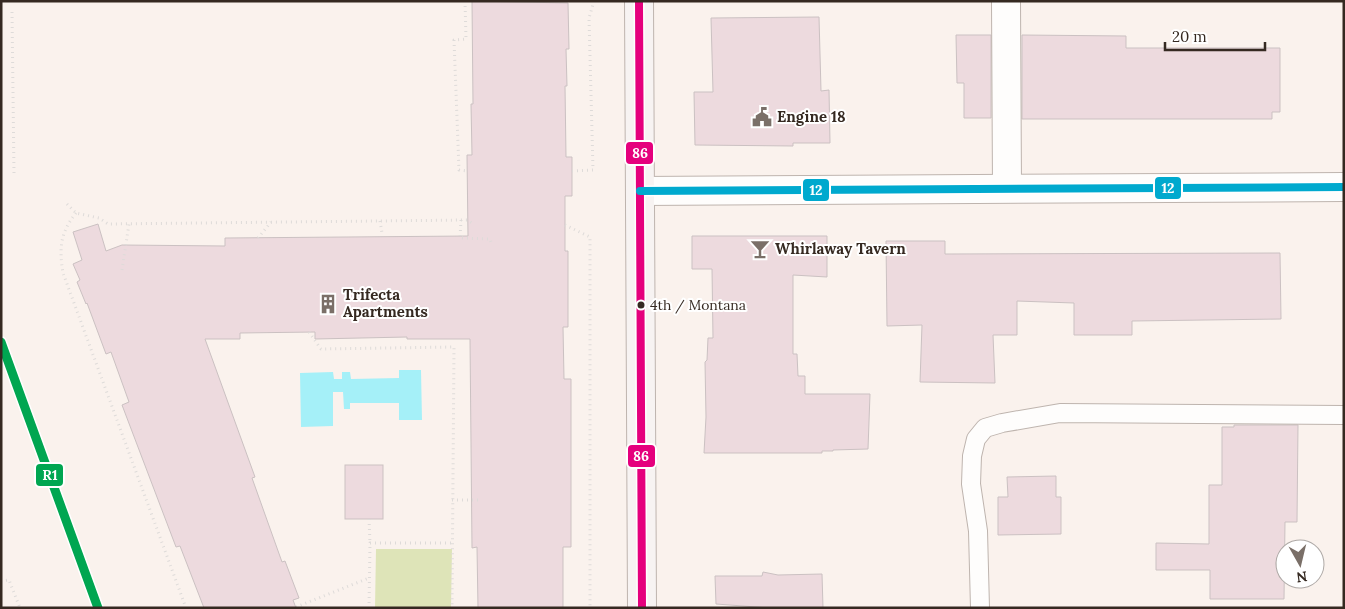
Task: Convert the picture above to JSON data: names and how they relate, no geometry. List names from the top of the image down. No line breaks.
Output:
{"places":{"public building":["Engine 18"],"bar":["Whirlaway Tavern"],"building":["Trifecta Apartments"],"other":["4th / Montana"]},"lines":["transit line 86","transit line 12","transit line R1"],"scale_bar":"20 m","north":"bottom"}
